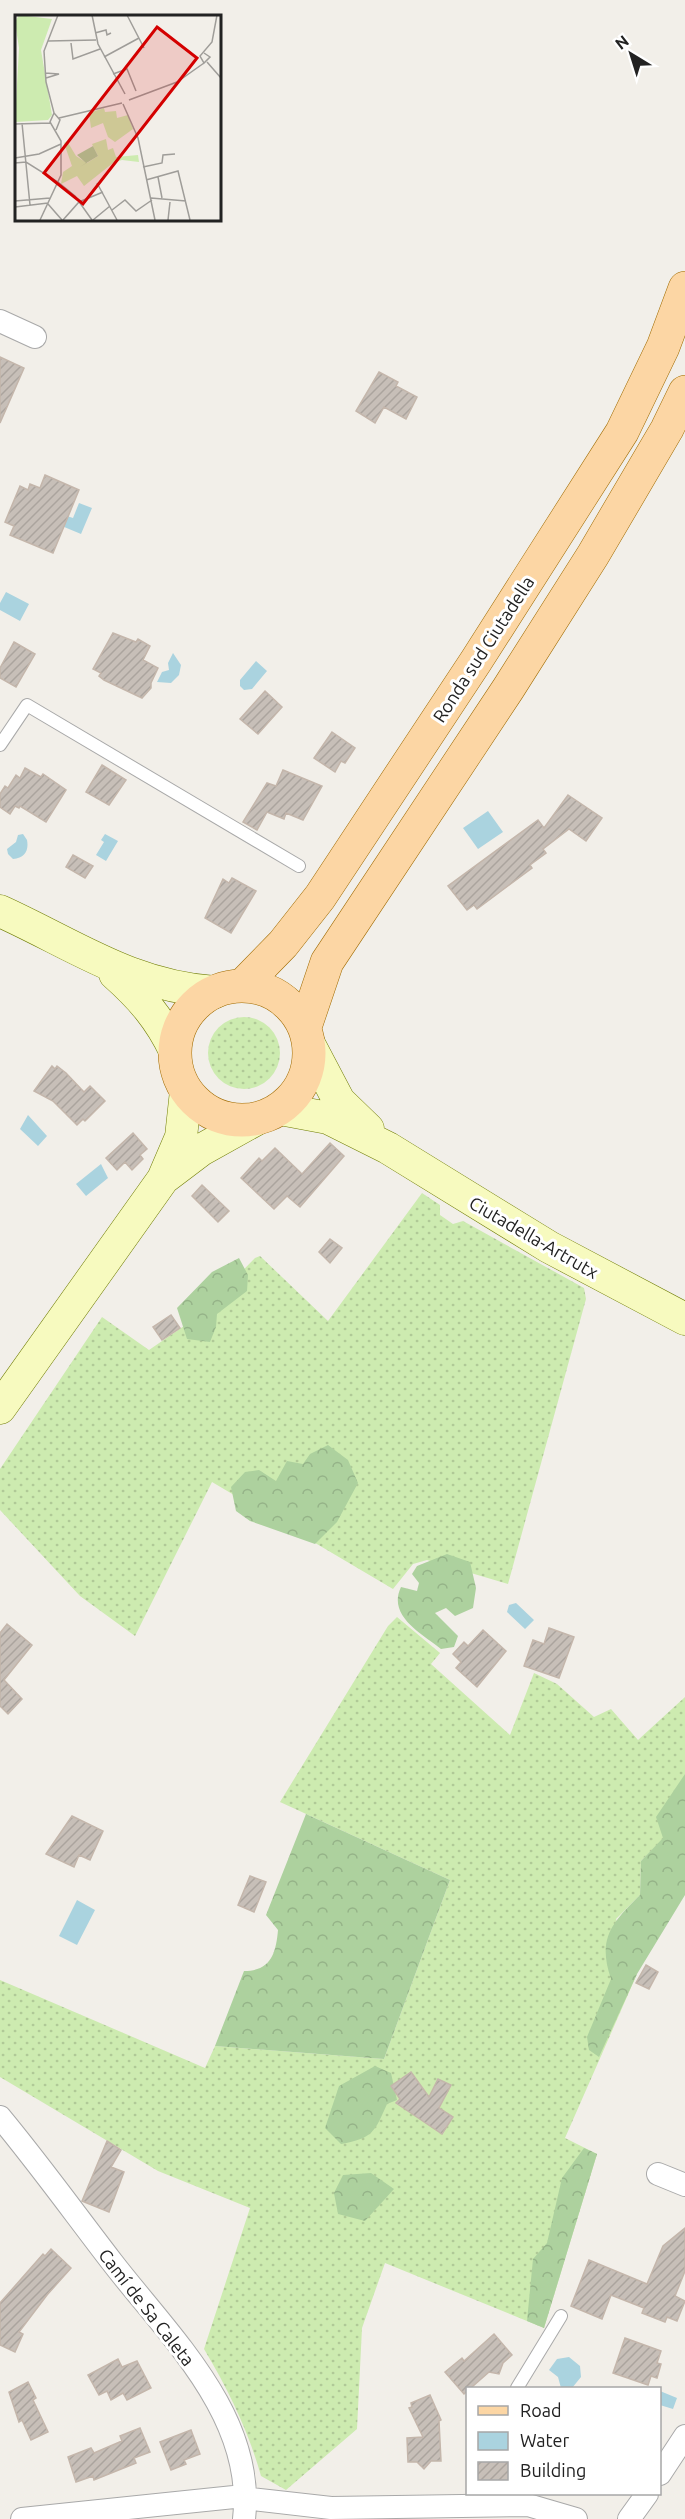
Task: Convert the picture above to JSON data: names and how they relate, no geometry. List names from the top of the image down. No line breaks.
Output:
{"streets":{"main road":["Ronda sud Ciutadella"],"street":["Ciutadella-Artrutx","Camí de Sa Caleta"]},"crossings":[["Ronda sud Ciutadella","Ciutadella-Artrutx"]],"legend":["Road","Water","Building"],"north":"top left"}
